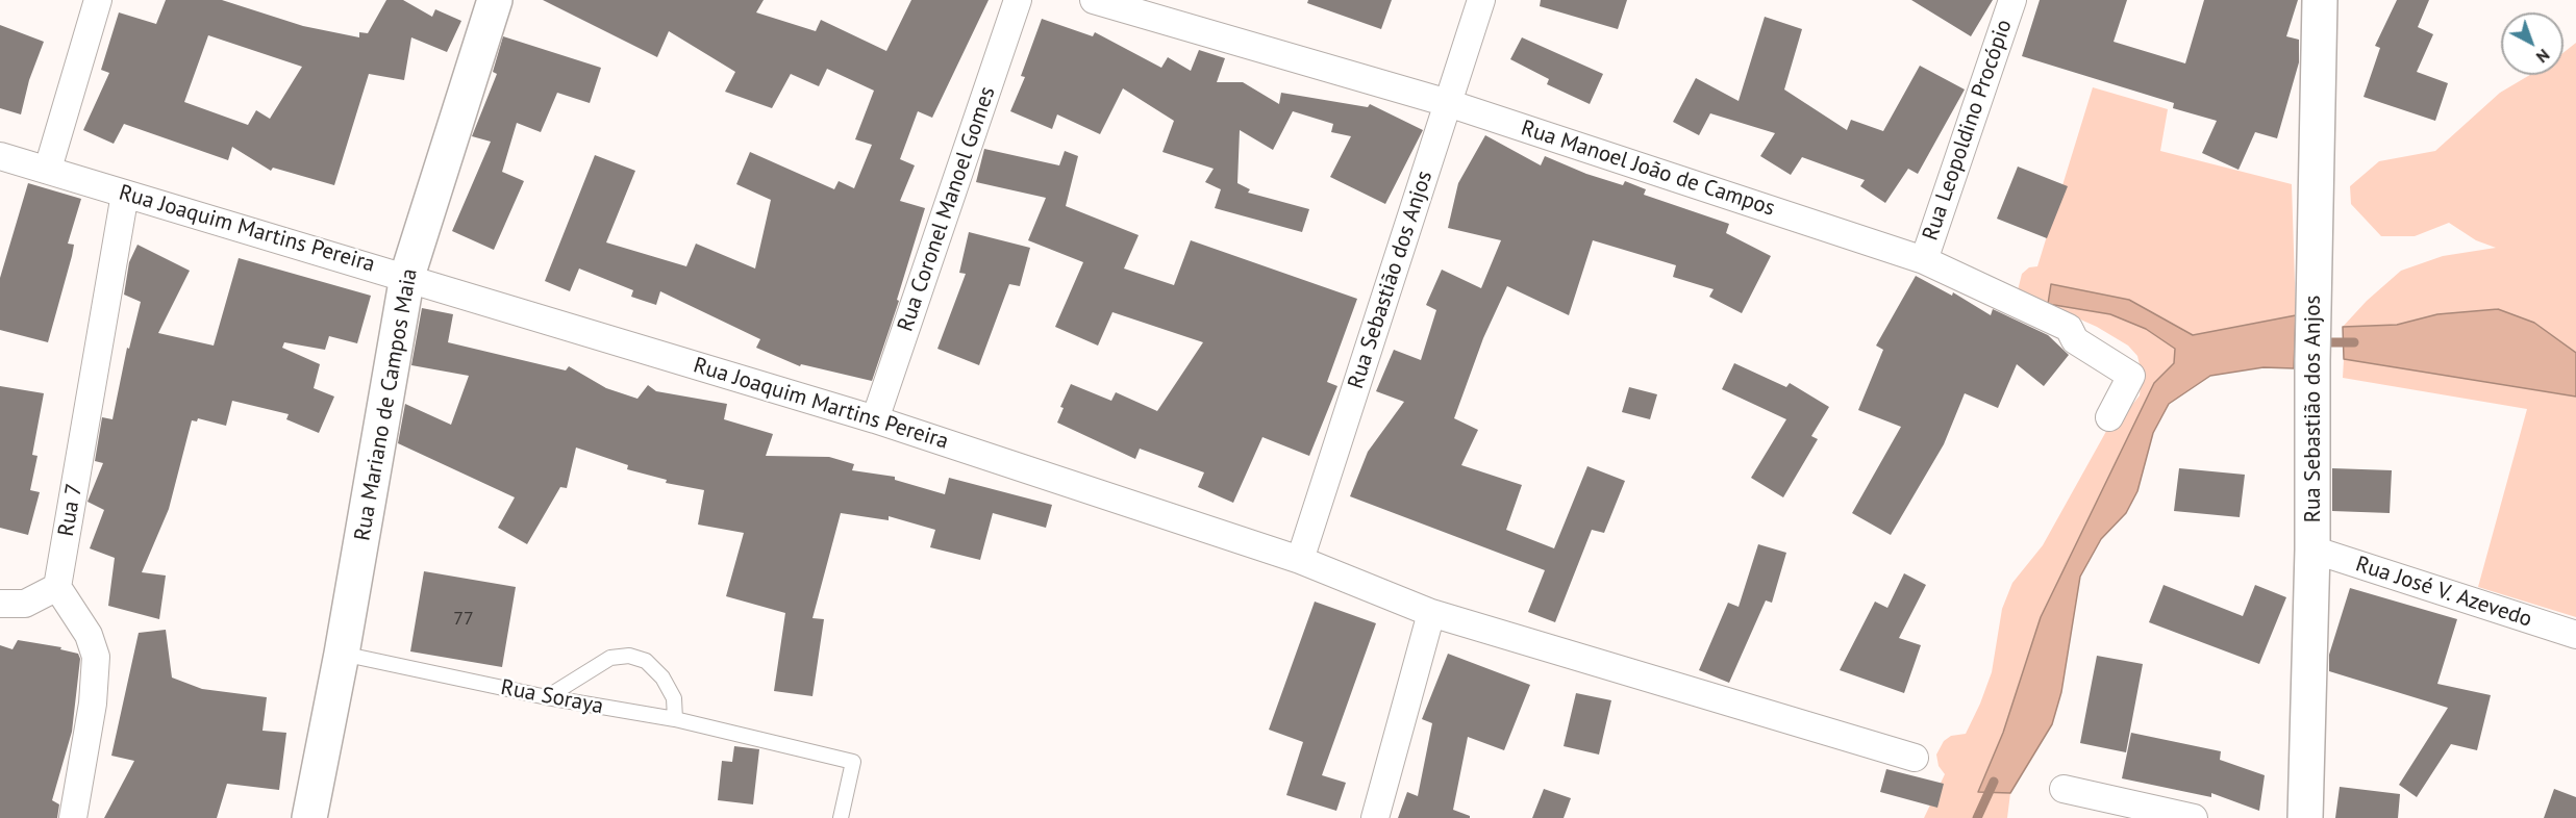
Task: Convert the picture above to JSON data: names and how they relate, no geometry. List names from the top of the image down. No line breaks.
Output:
{"streets":{"street":["Rua Leopoldino Procópio","Rua Manoel João de Campos","Rua Coronel Manoel Gomes","Rua Joaquim Martins Pereira","Rua Sebastião dos Anjos","Rua Mariano de Campos Maia","Rua 7","Rua José V. Azevedo"],"lane":["Rua Soraya"]},"crossings":[["Rua Leopoldino Procópio","Rua Manoel João de Campos"],["Rua Manoel João de Campos","Rua Sebastião dos Anjos"],["Rua Coronel Manoel Gomes","Rua Joaquim Martins Pereira"],["Rua Joaquim Martins Pereira","Rua Sebastião dos Anjos"],["Rua Joaquim Martins Pereira","Rua Mariano de Campos Maia"],["Rua Joaquim Martins Pereira","Rua 7"],["Rua Sebastião dos Anjos","Rua José V. Azevedo"],["Rua Mariano de Campos Maia","Rua Soraya"]],"house_numbers":["77"],"north":"bottom right"}
